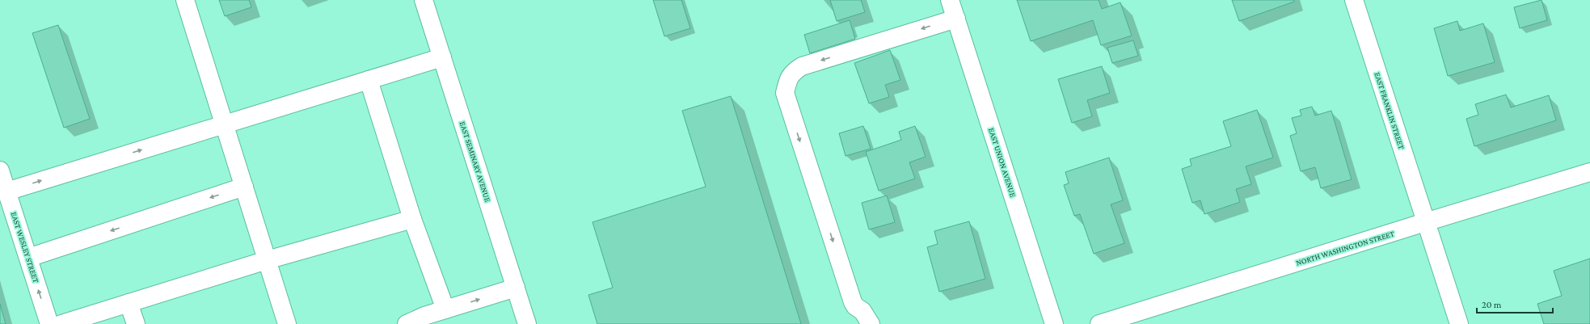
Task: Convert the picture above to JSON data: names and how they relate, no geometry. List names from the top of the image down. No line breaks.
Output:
{"streets":{"street":["EAST FRANKLIN STREET","EAST SEMINARY AVENUE","EAST UNION AVENUE","EAST WESLEY STREET","NORTH WASHINGTON STREET"]},"crossings":[["EAST FRANKLIN STREET","NORTH WASHINGTON STREET"]],"one_way":["EAST WESLEY STREET"],"scale_bar":"20 m"}
